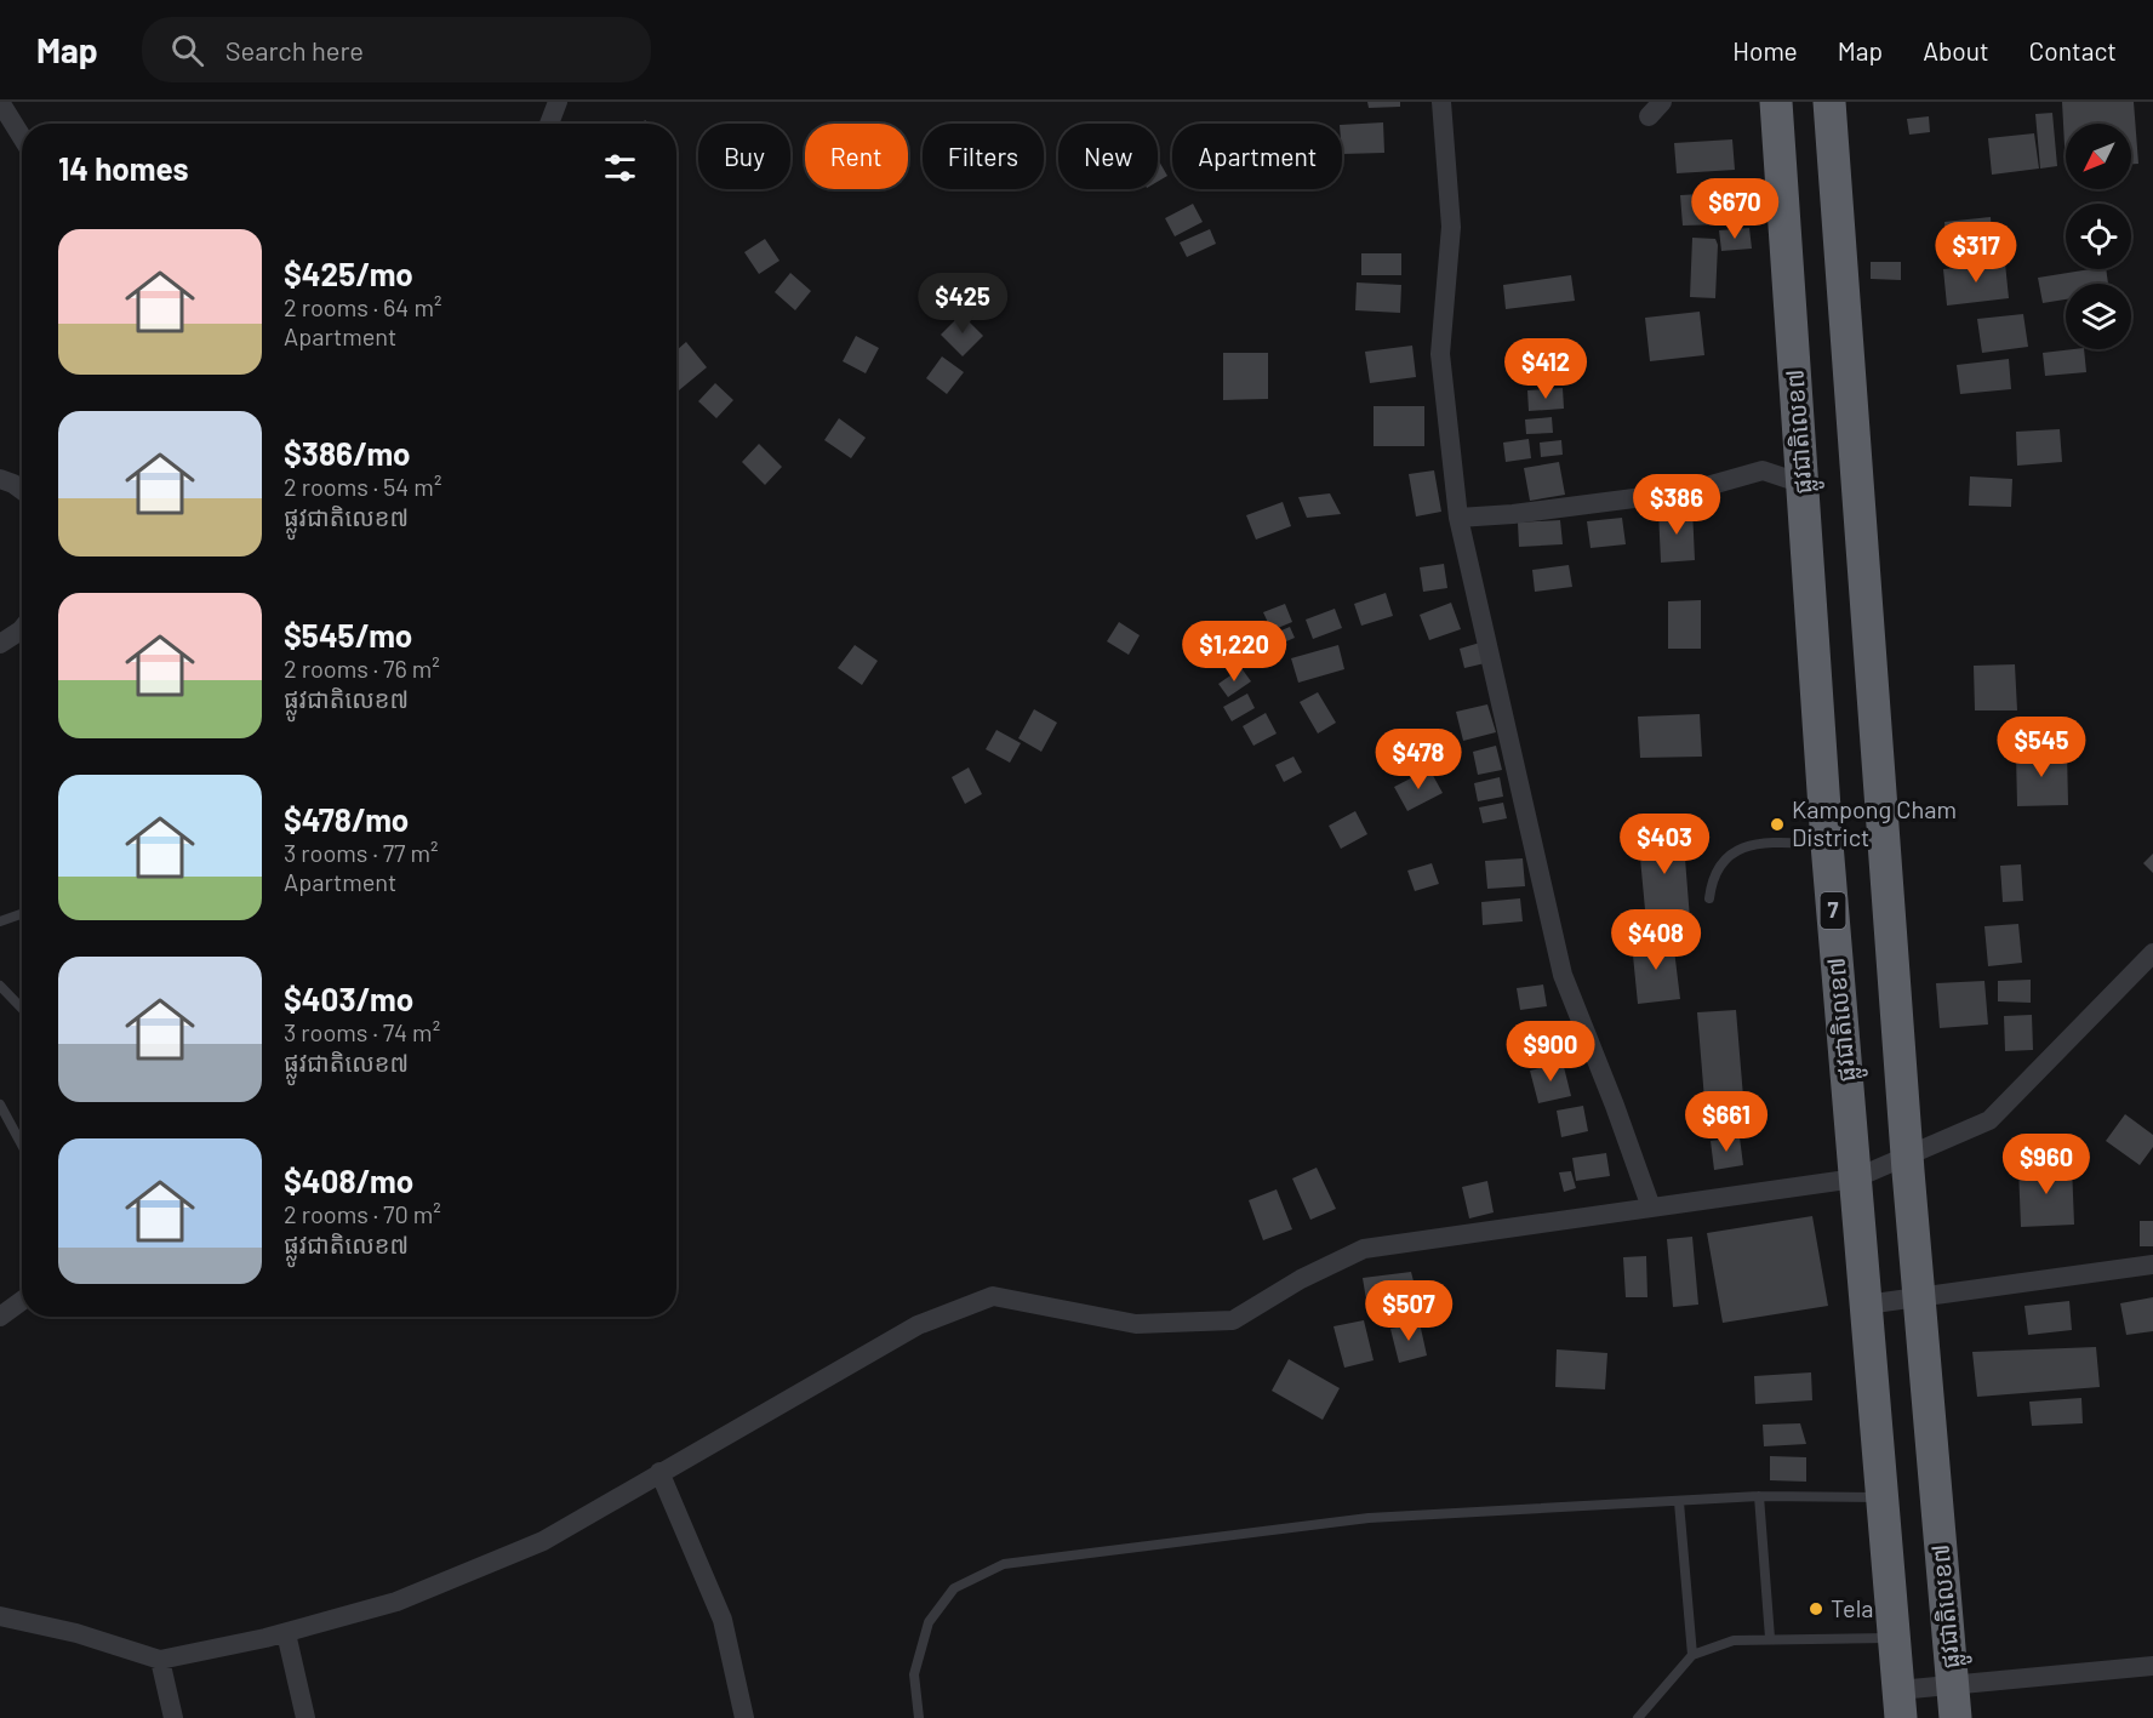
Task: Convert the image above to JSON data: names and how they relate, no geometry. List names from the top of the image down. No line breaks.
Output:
{"streets":{"highway":["ផ្លូវជាតិលេខ៧","7"]},"places":["Kampong Cham District","Tela"],"north":"bottom left","page":{"header":"Map","search":"Search here","nav":["Home","Map","About","Contact"],"chip":["Buy","Rent","Filters","New","Apartment"],"heading":"14 homes","price":["$670","$317","$425","$412","$386","$1,220","$545","$478","$403","$408","$900","$661","$960","$507"],"list":[{"name":"$425/mo","note":"2 rooms · 64 m² · Apartment"},{"name":"$386/mo","note":"2 rooms · 54 m² · ផ្លូវជាតិលេខ៧"},{"name":"$545/mo","note":"2 rooms · 76 m² · ផ្លូវជាតិលេខ៧"},{"name":"$478/mo","note":"3 rooms · 77 m² · Apartment"},{"name":"$403/mo","note":"3 rooms · 74 m² · ផ្លូវជាតិលេខ៧"},{"name":"$408/mo","note":"2 rooms · 70 m² · ផ្លូវជាតិលេខ៧"}]}}
